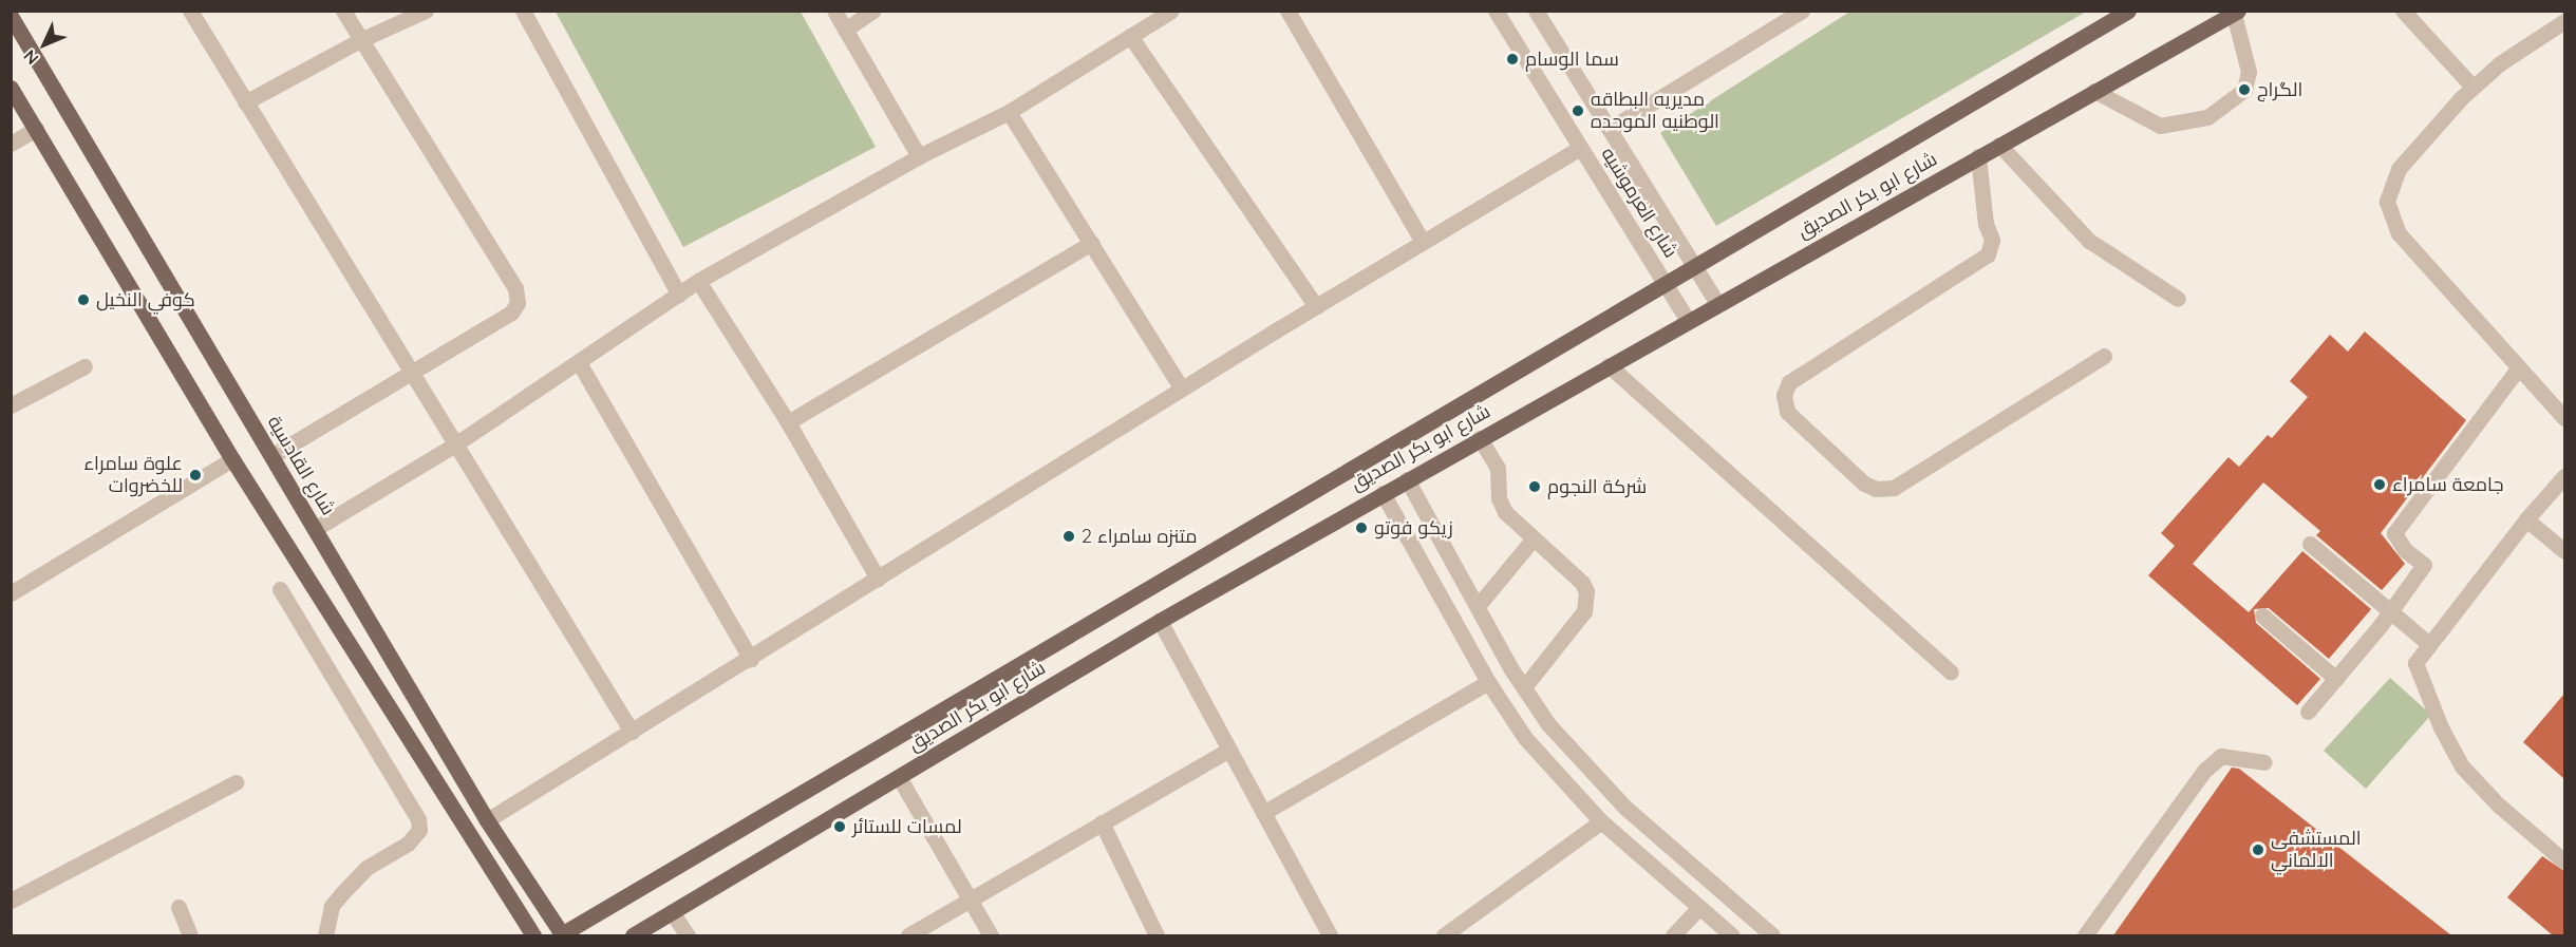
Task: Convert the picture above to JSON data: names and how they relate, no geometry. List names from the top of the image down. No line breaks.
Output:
{"streets":{"main road":["شارع ابو بكر الصديق","شارع القادسية"],"street":["شارع العرموشيه"]},"crossings":[["شارع ابو بكر الصديق","شارع العرموشيه"],["شارع ابو بكر الصديق","شارع القادسية"]],"places":["سما الوسام","الگراج","مديريه البطاقه الوطنيه الموحده","كوفي النخيل","علوة سامراء للخضروات","جامعة سامراء","شركة النجوم","زيكو فوتو","متنزه سامراء 2","لمسات للستائر","المستشفى الالماني"],"north":"bottom left"}
